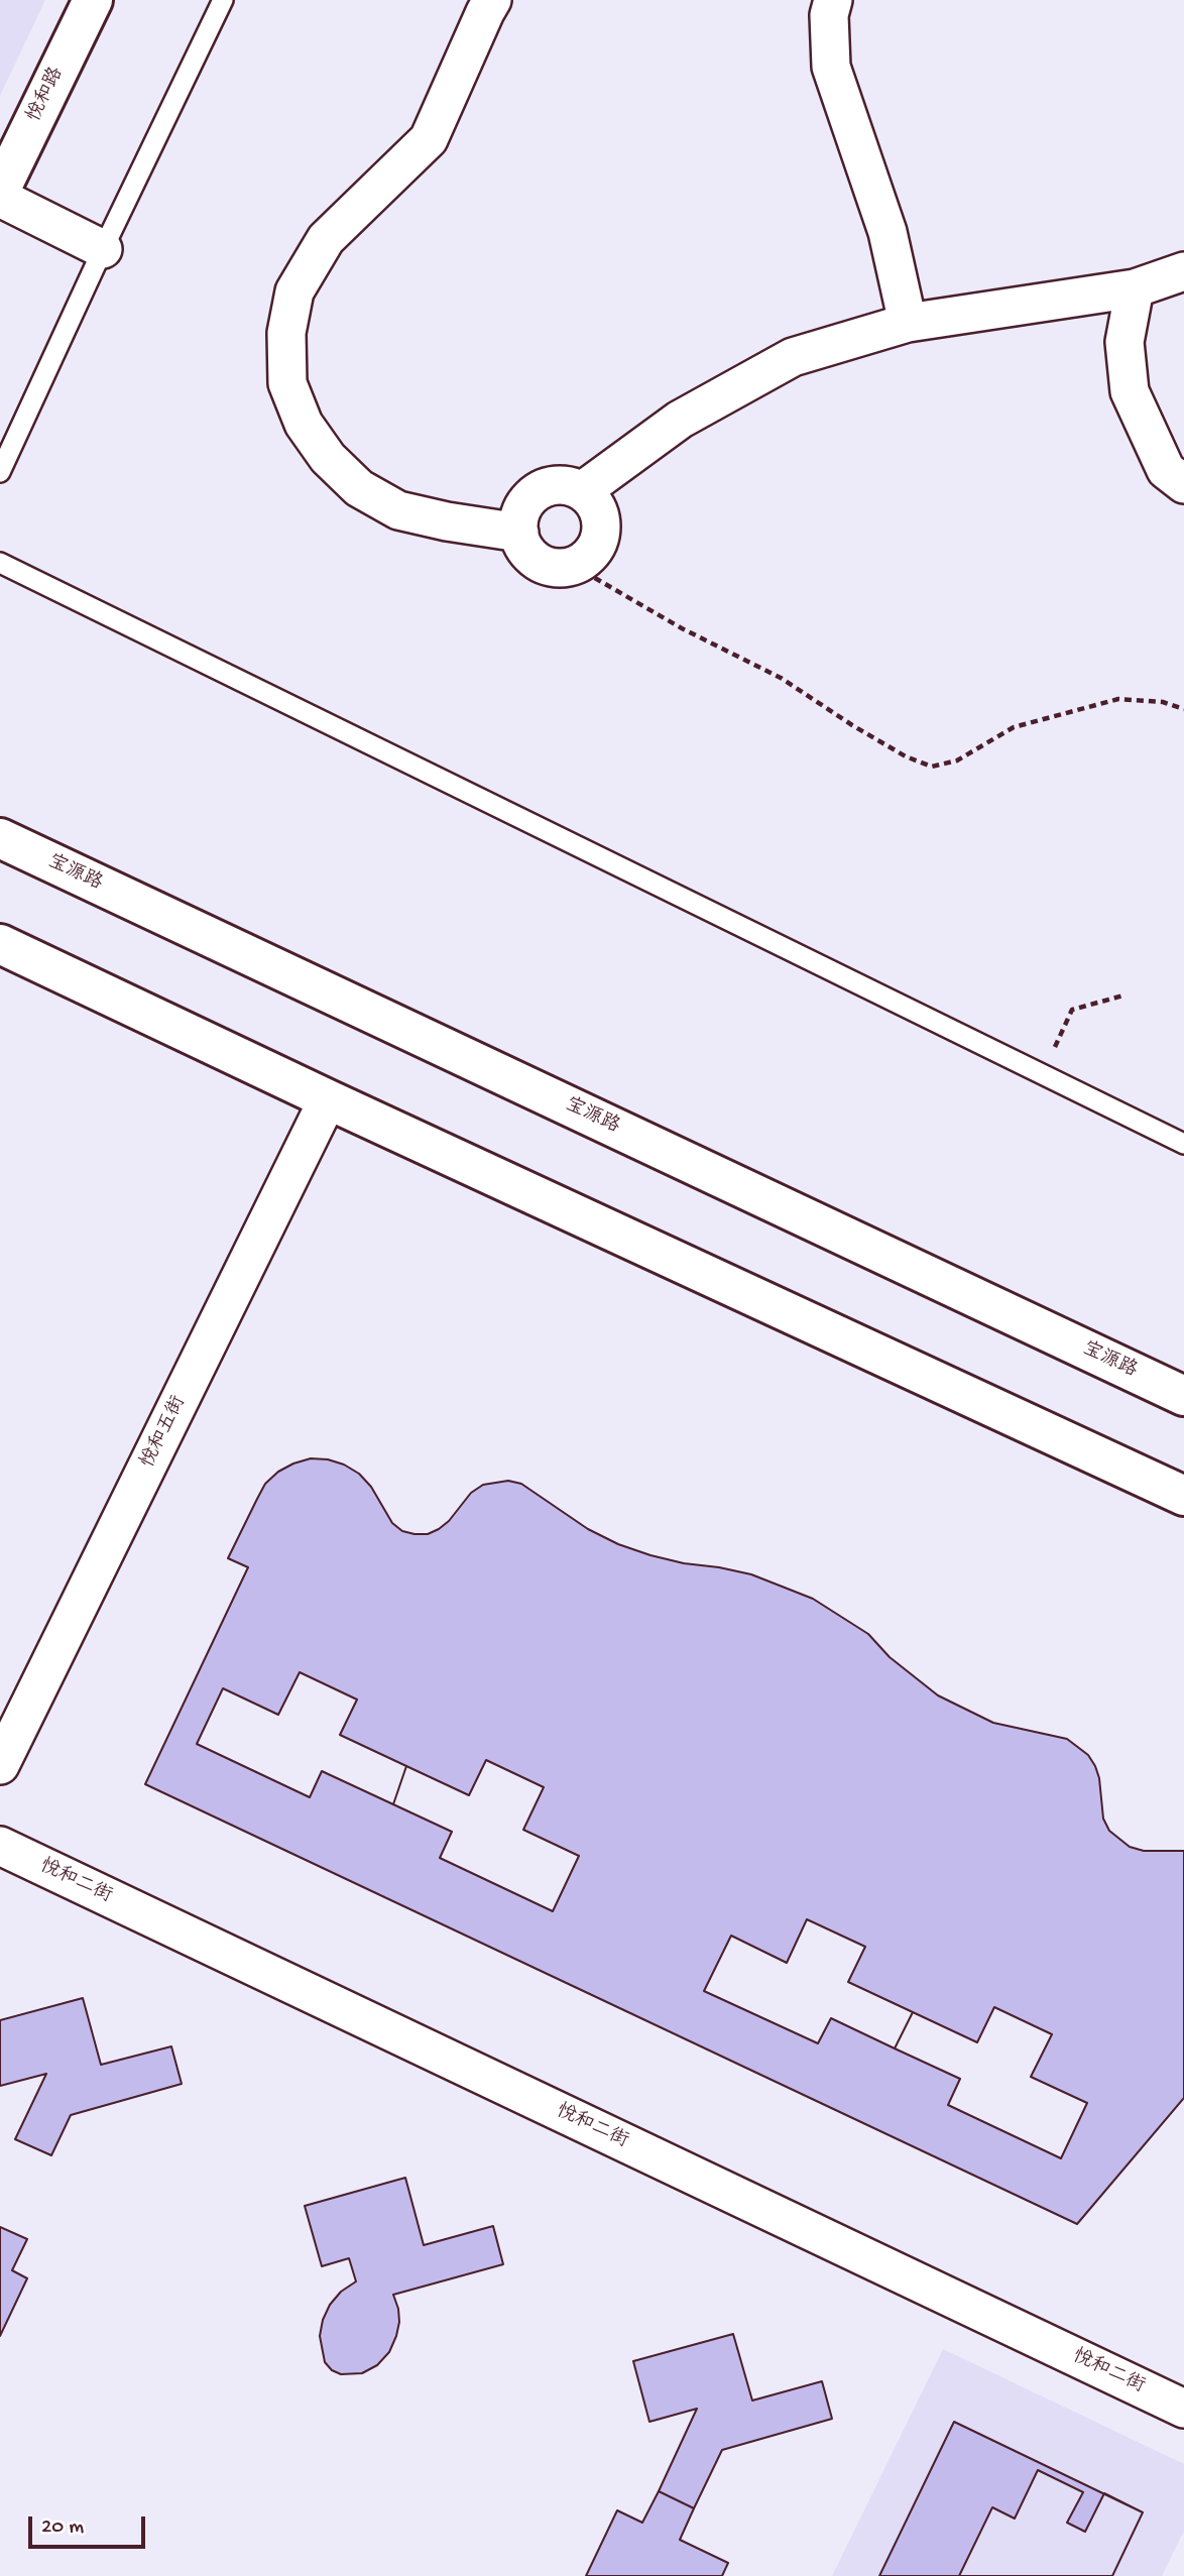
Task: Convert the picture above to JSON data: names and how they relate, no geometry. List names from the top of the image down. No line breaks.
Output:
{"streets":{"main road":["悦和路","宝源路"],"street":["悦和五街","悦和二街"]},"scale_bar":"20 m"}
